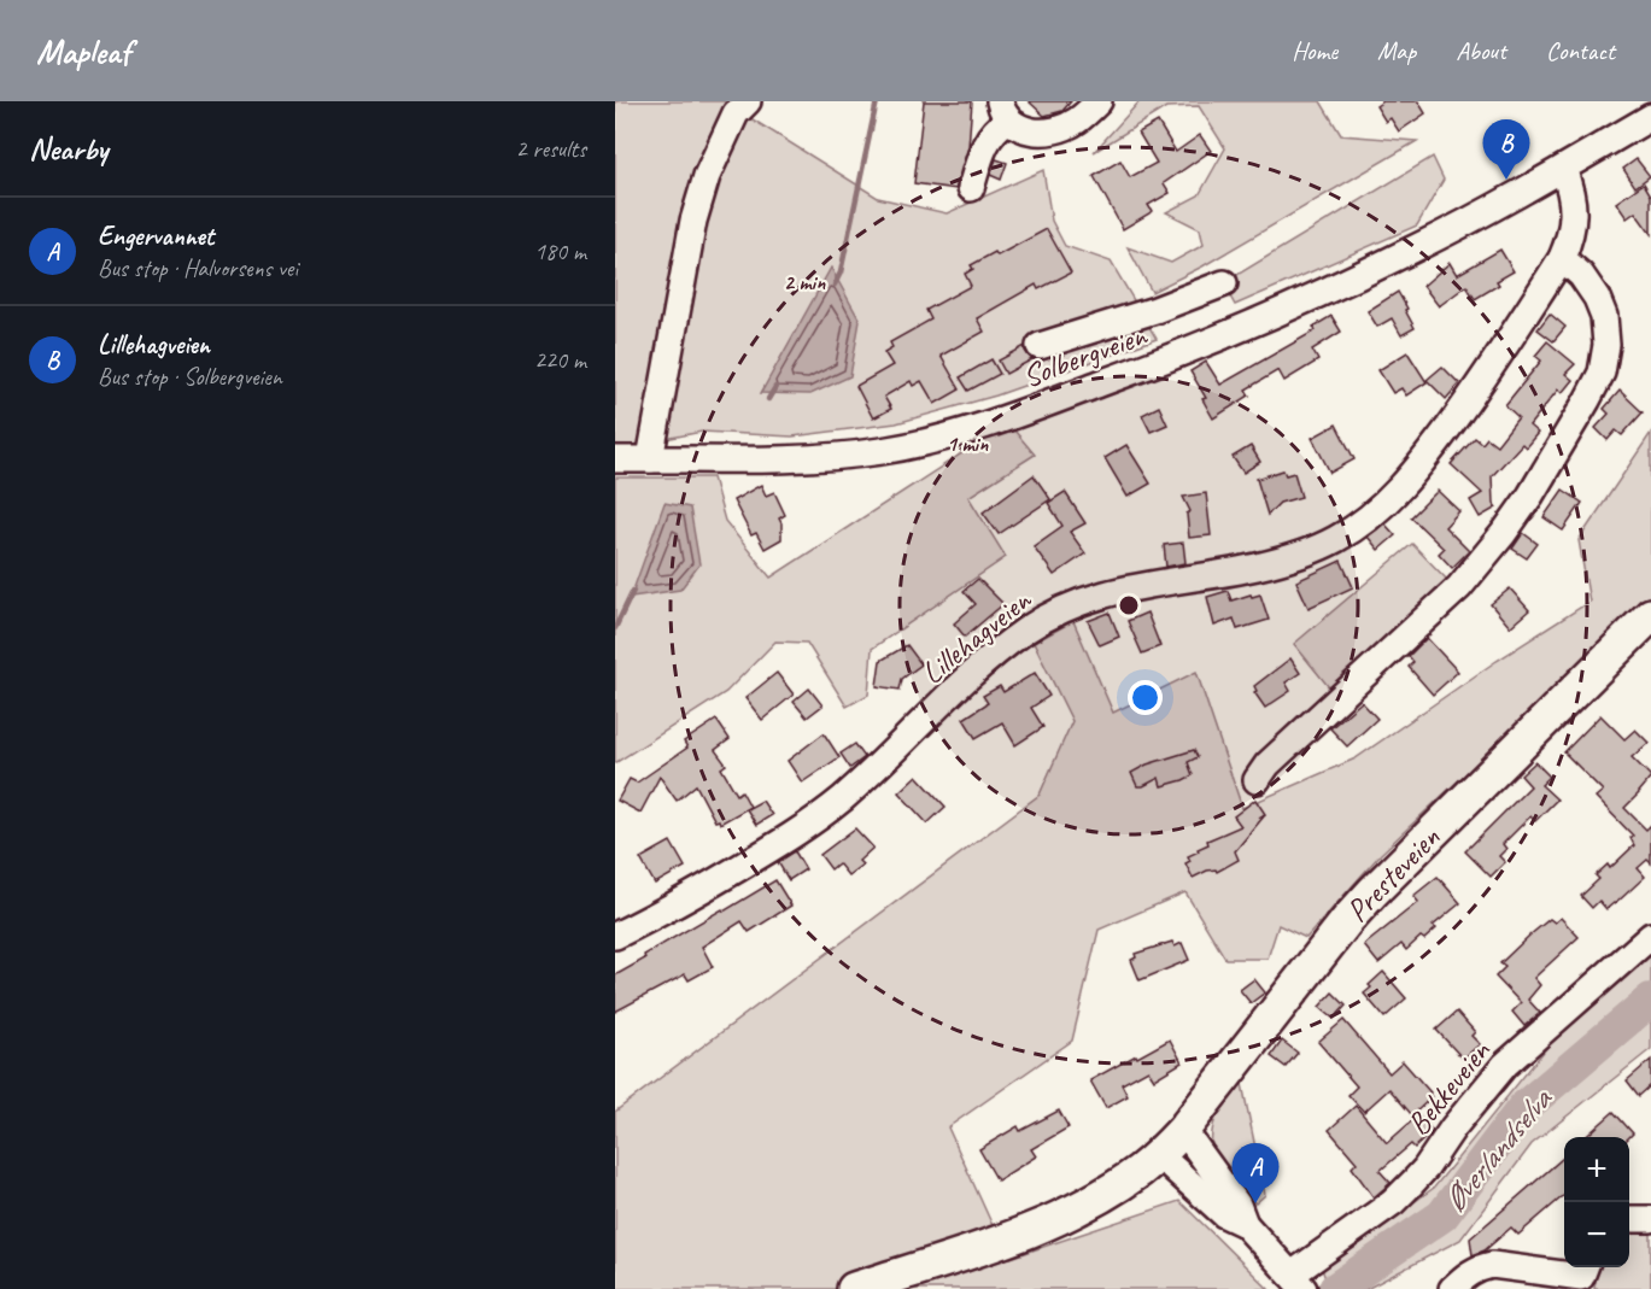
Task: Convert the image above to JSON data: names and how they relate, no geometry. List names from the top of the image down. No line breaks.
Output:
{"streets":{"main road":["Presteveien"],"street":["Solbergveien","Lillehagveien","Bekkeveien"]},"crossings":[["Solbergveien","Lillehagveien"]],"water":["Øverlandselva"],"page":{"header":"Mapleaf","nav":["Home","Map","About","Contact"],"heading":["Nearby","2 results"],"pins":["B","A"],"list":[{"mark":"A","name":"Engervannet","note":"Bus stop · Halvorsens vei","value":"180 m"},{"mark":"B","name":"Lillehagveien","note":"Bus stop · Solbergveien","value":"220 m"}],"map_buttons":["+","−"]},"rings":["2 min","1 min"]}
